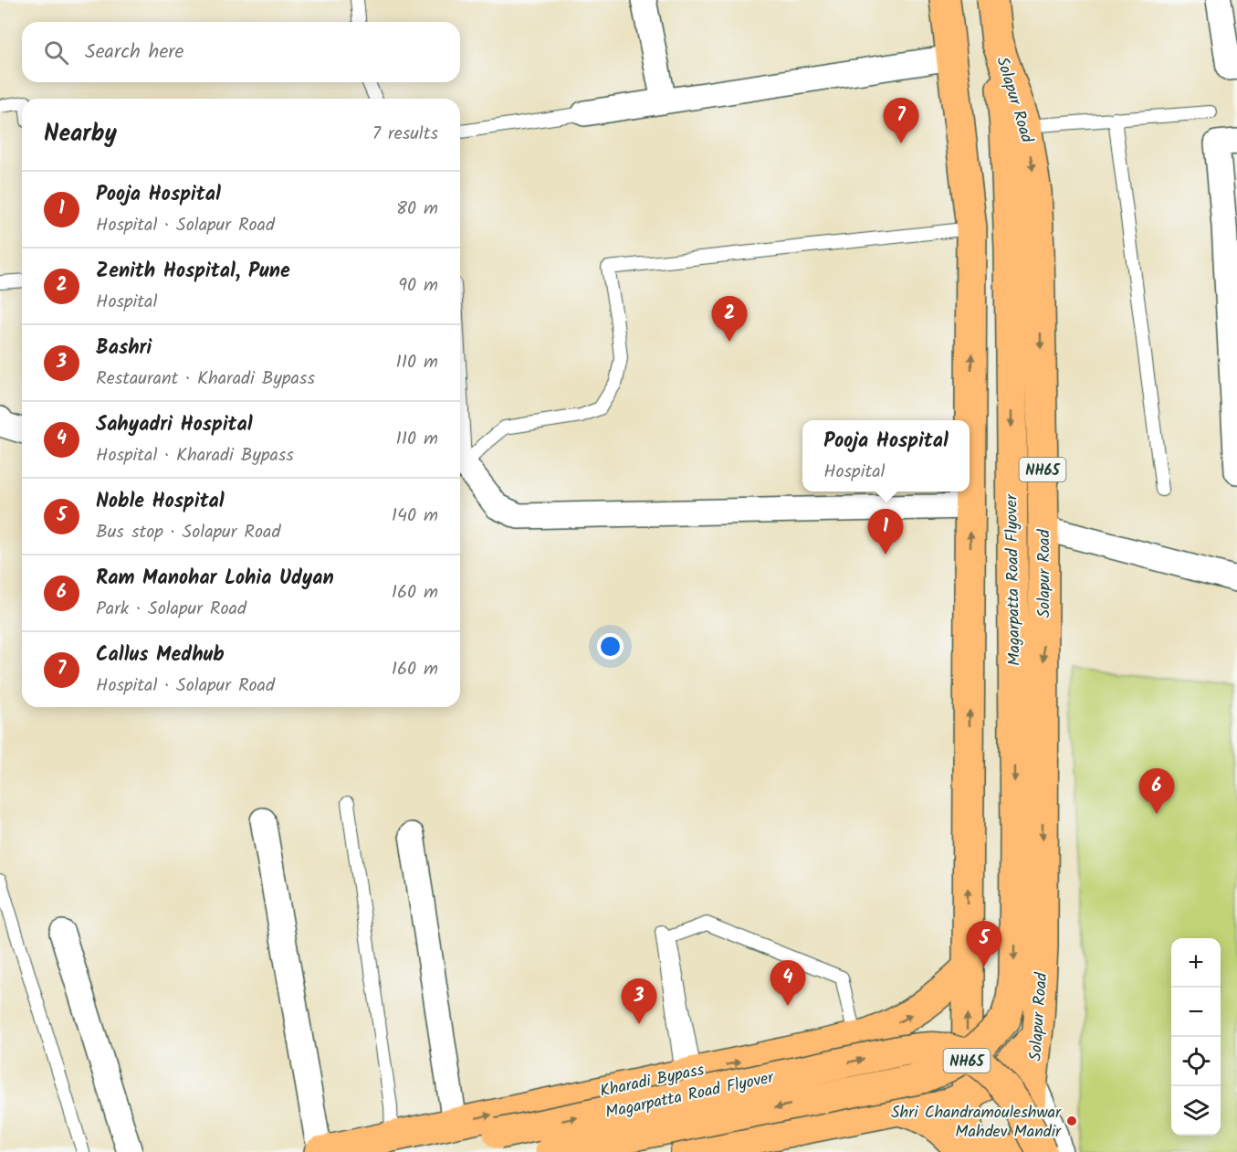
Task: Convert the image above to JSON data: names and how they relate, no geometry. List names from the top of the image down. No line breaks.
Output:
{"streets":{"highway":["Solapur Road","NH65","Magarpatta Road Flyover","Kharadi Bypass"]},"crossings":[["Solapur Road","Magarpatta Road Flyover"],["NH65","Kharadi Bypass"],["Magarpatta Road Flyover","Kharadi Bypass"]],"places":["Shri Chandramouleshwar Mahdev Mandir"],"page":{"search":"Search here","pins":["7","2","1","6","5","4","3"],"heading":["Nearby","7 results"],"list":[{"mark":"1","name":"Pooja Hospital","note":"Hospital · Solapur Road","value":"80 m"},{"mark":"2","name":"Zenith Hospital, Pune","note":"Hospital","value":"90 m"},{"mark":"3","name":"Bashri","note":"Restaurant · Kharadi Bypass","value":"110 m"},{"mark":"4","name":"Sahyadri Hospital","note":"Hospital · Kharadi Bypass","value":"110 m"},{"mark":"5","name":"Noble Hospital","note":"Bus stop · Solapur Road","value":"140 m"},{"mark":"6","name":"Ram Manohar Lohia Udyan","note":"Park · Solapur Road","value":"160 m"},{"mark":"7","name":"Callus Medhub","note":"Hospital · Solapur Road","value":"160 m"}],"popup":["Pooja Hospital","Hospital"],"map_buttons":["+","−"]}}
